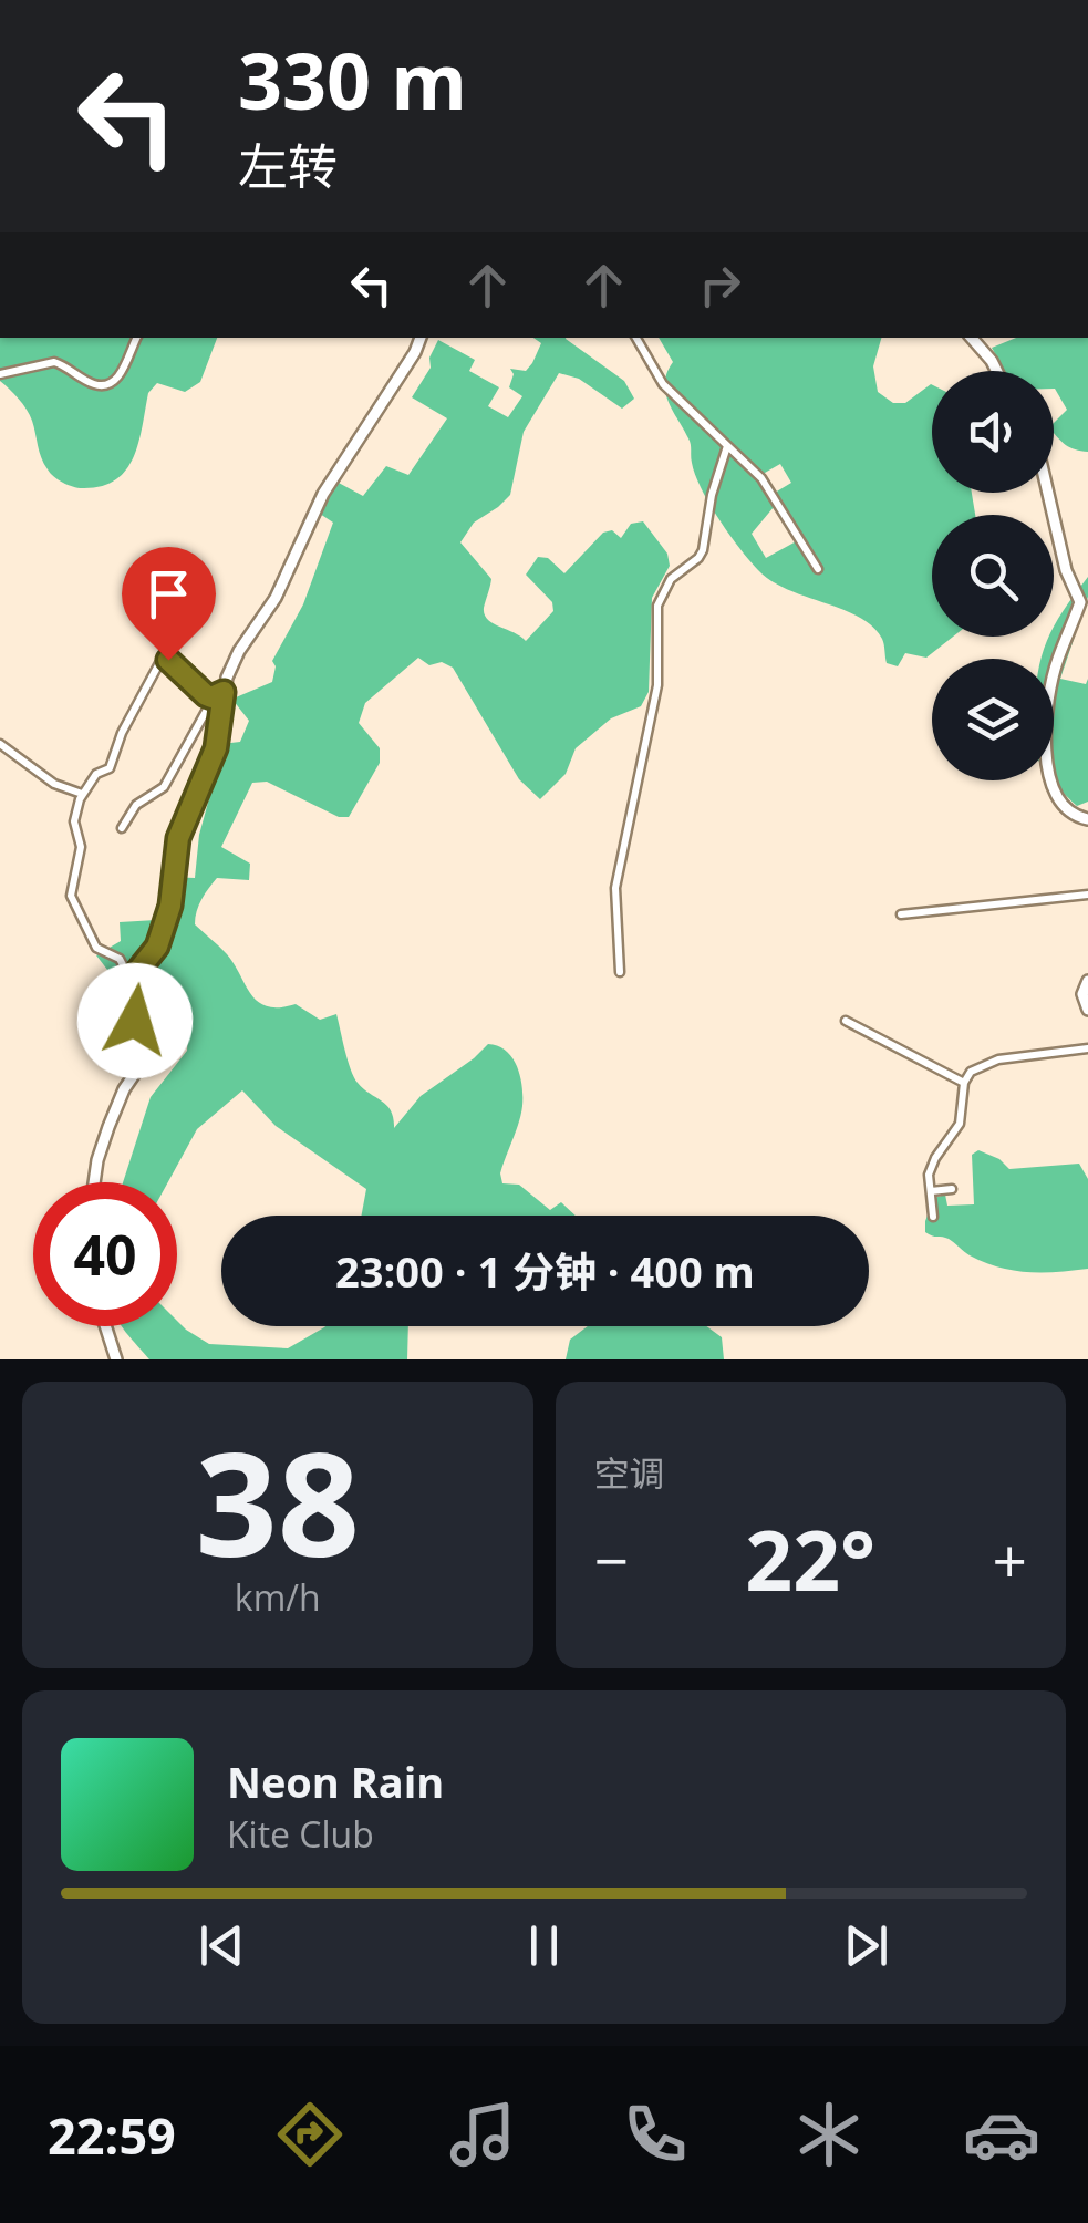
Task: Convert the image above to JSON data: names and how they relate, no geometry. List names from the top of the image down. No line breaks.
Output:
{"page":{"turn":["330 m","左转"],"limit":"40","trip":"23:00 · 1 分钟 · 400 m","tile":[["38","km/h"],"空调"],"heat":["−","22°","+"],"song":["Neon Rain","Kite Club"],"tabs":"22:59"}}
